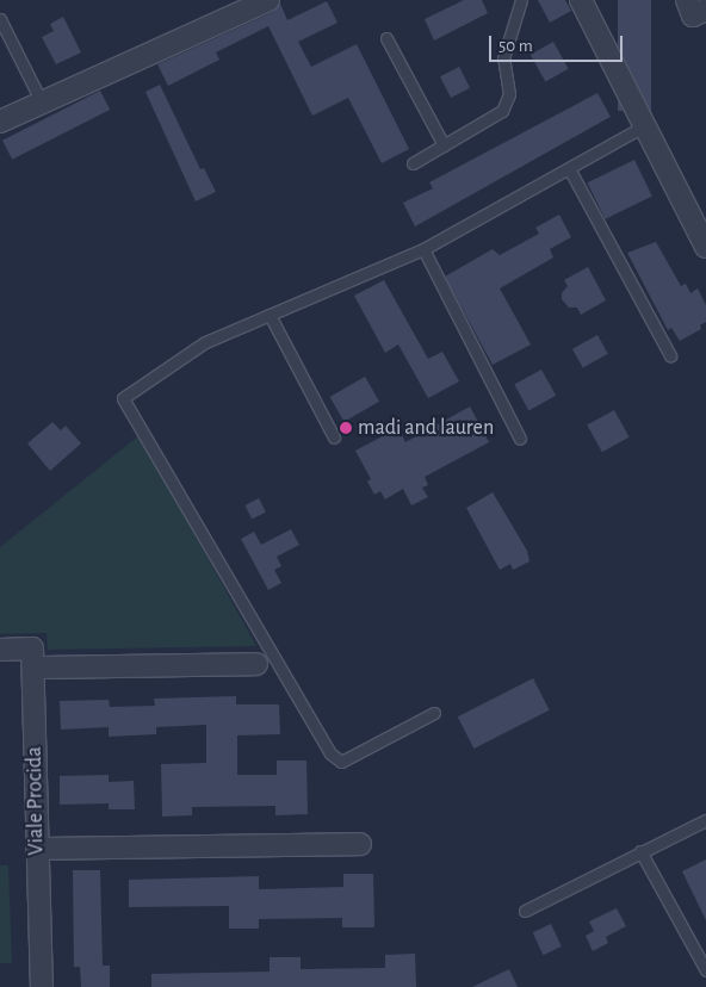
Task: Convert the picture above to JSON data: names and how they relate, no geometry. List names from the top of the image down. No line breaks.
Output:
{"streets":{"street":["Viale Procida"]},"places":["madi and lauren"],"scale_bar":"50 m"}
